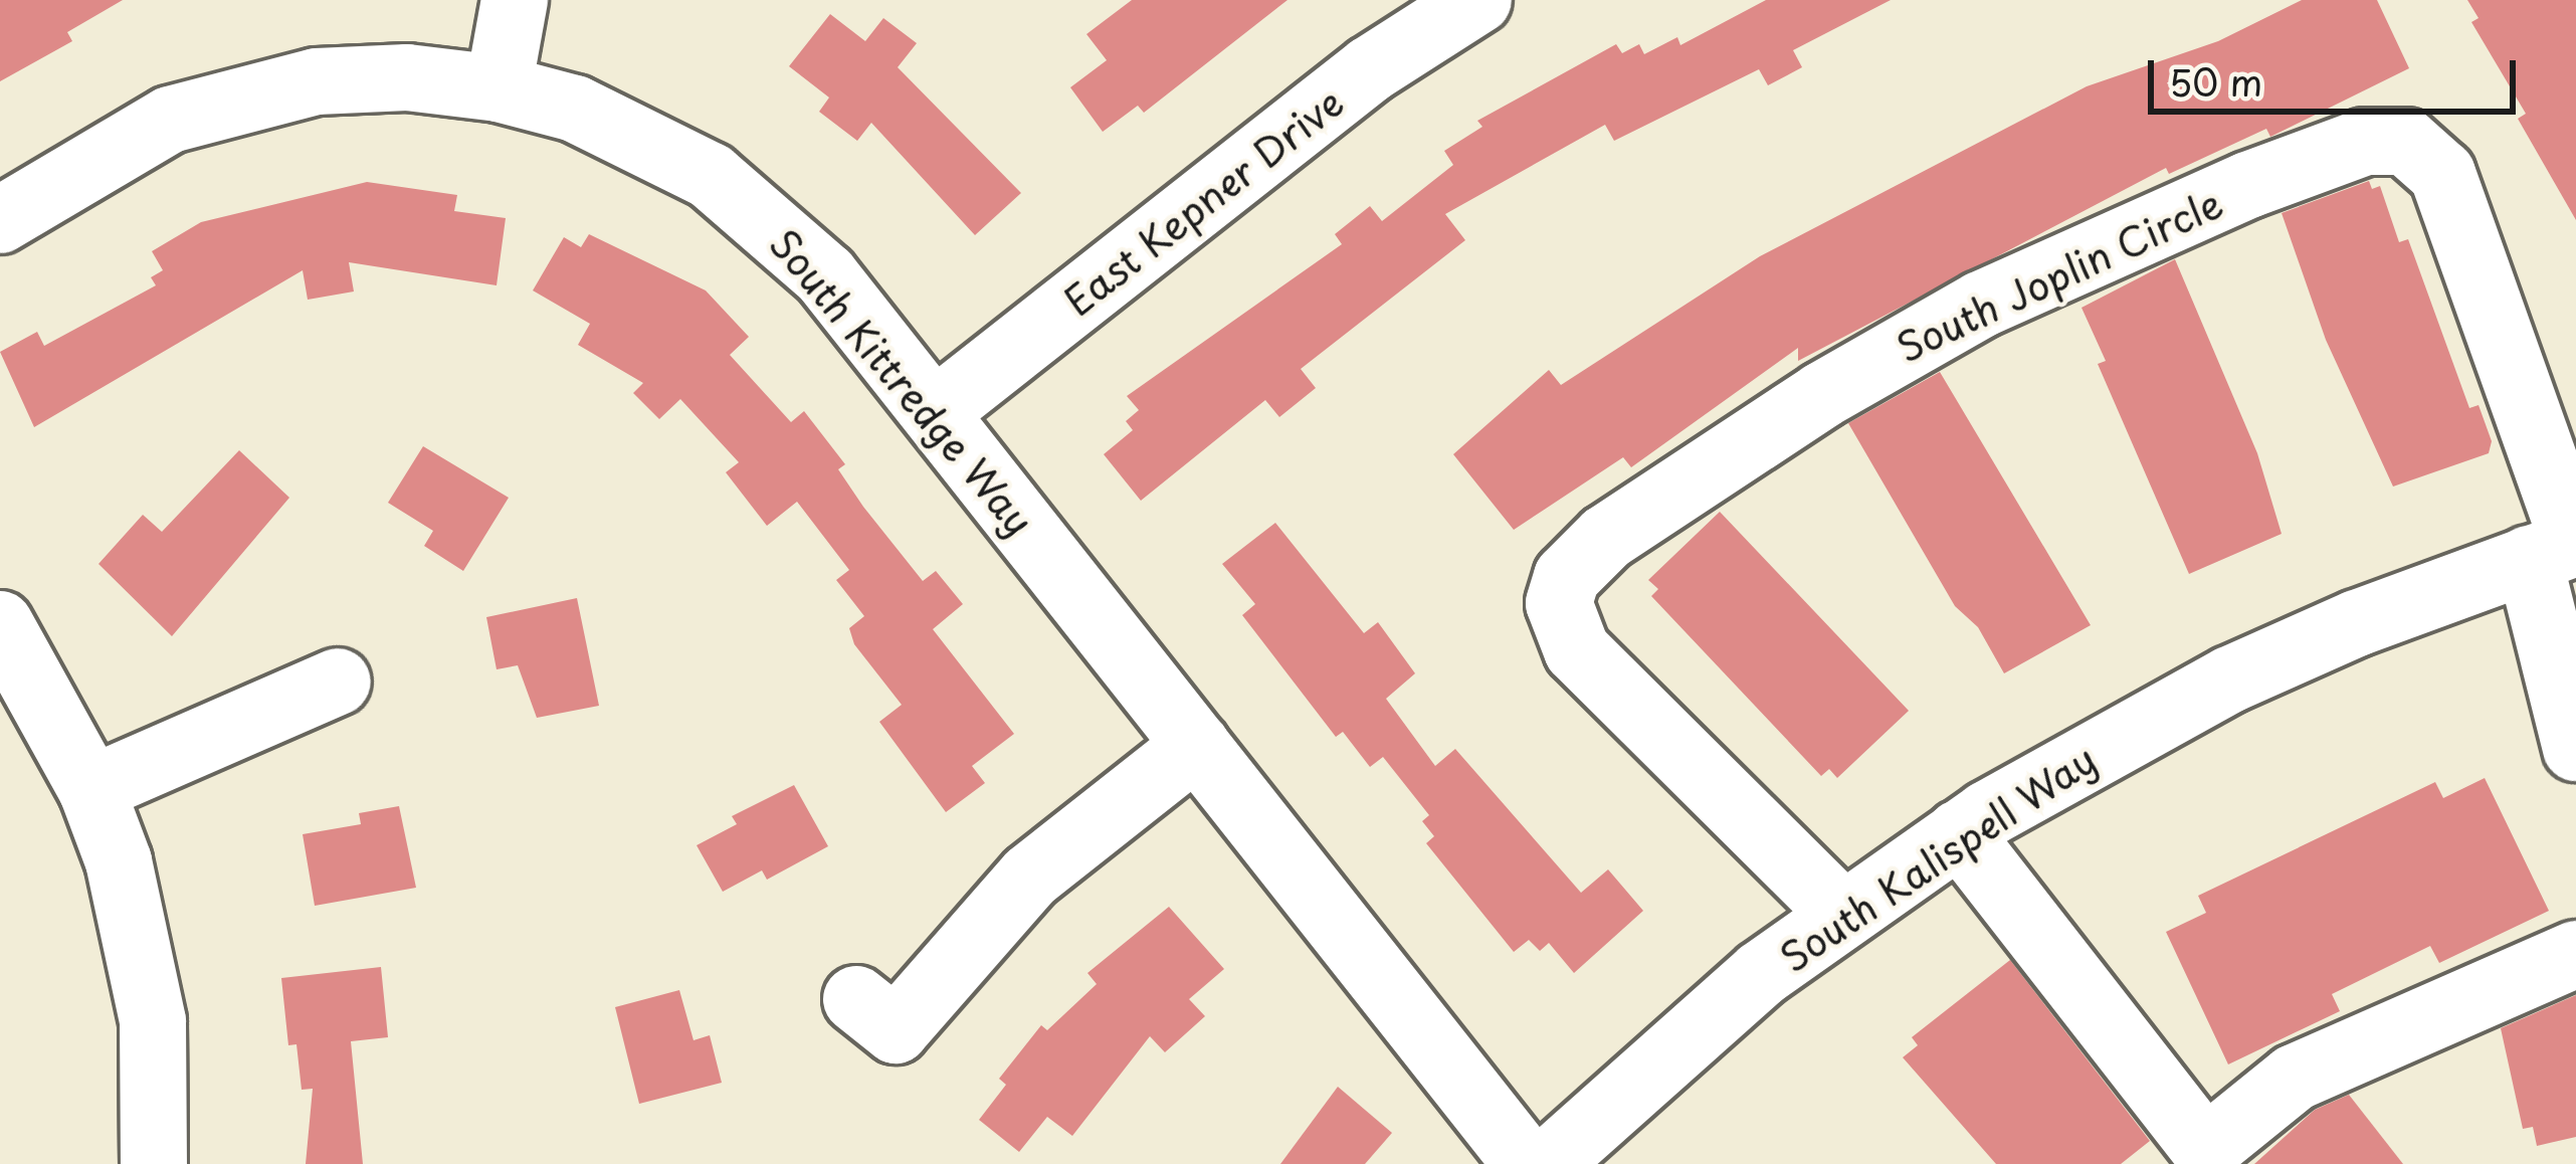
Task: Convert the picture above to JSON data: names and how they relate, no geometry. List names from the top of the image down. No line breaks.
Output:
{"streets":{"street":["East Kepner Drive","South Joplin Circle","South Kittredge Way","South Kalispell Way"]},"crossings":[["East Kepner Drive","South Kittredge Way"],["South Joplin Circle","South Kalispell Way"]],"scale_bar":"50 m"}
